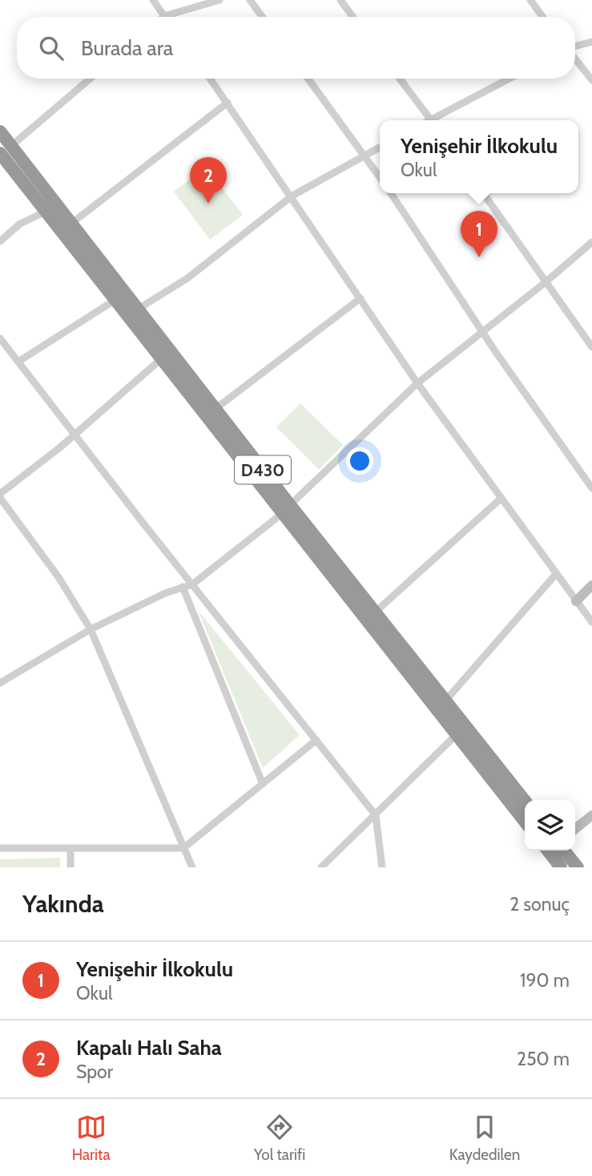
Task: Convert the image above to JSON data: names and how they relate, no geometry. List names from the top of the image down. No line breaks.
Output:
{"streets":{"highway":["D430"]},"page":{"search":"Burada ara","popup":["Yenişehir İlkokulu","Okul"],"pins":["2","1"],"heading":["Yakında","2 sonuç"],"list":[{"mark":"1","name":"Yenişehir İlkokulu","note":"Okul","value":"190 m"},{"mark":"2","name":"Kapalı Halı Saha","note":"Spor","value":"250 m"}],"nav":["Harita","Yol tarifi","Kaydedilen"]}}
